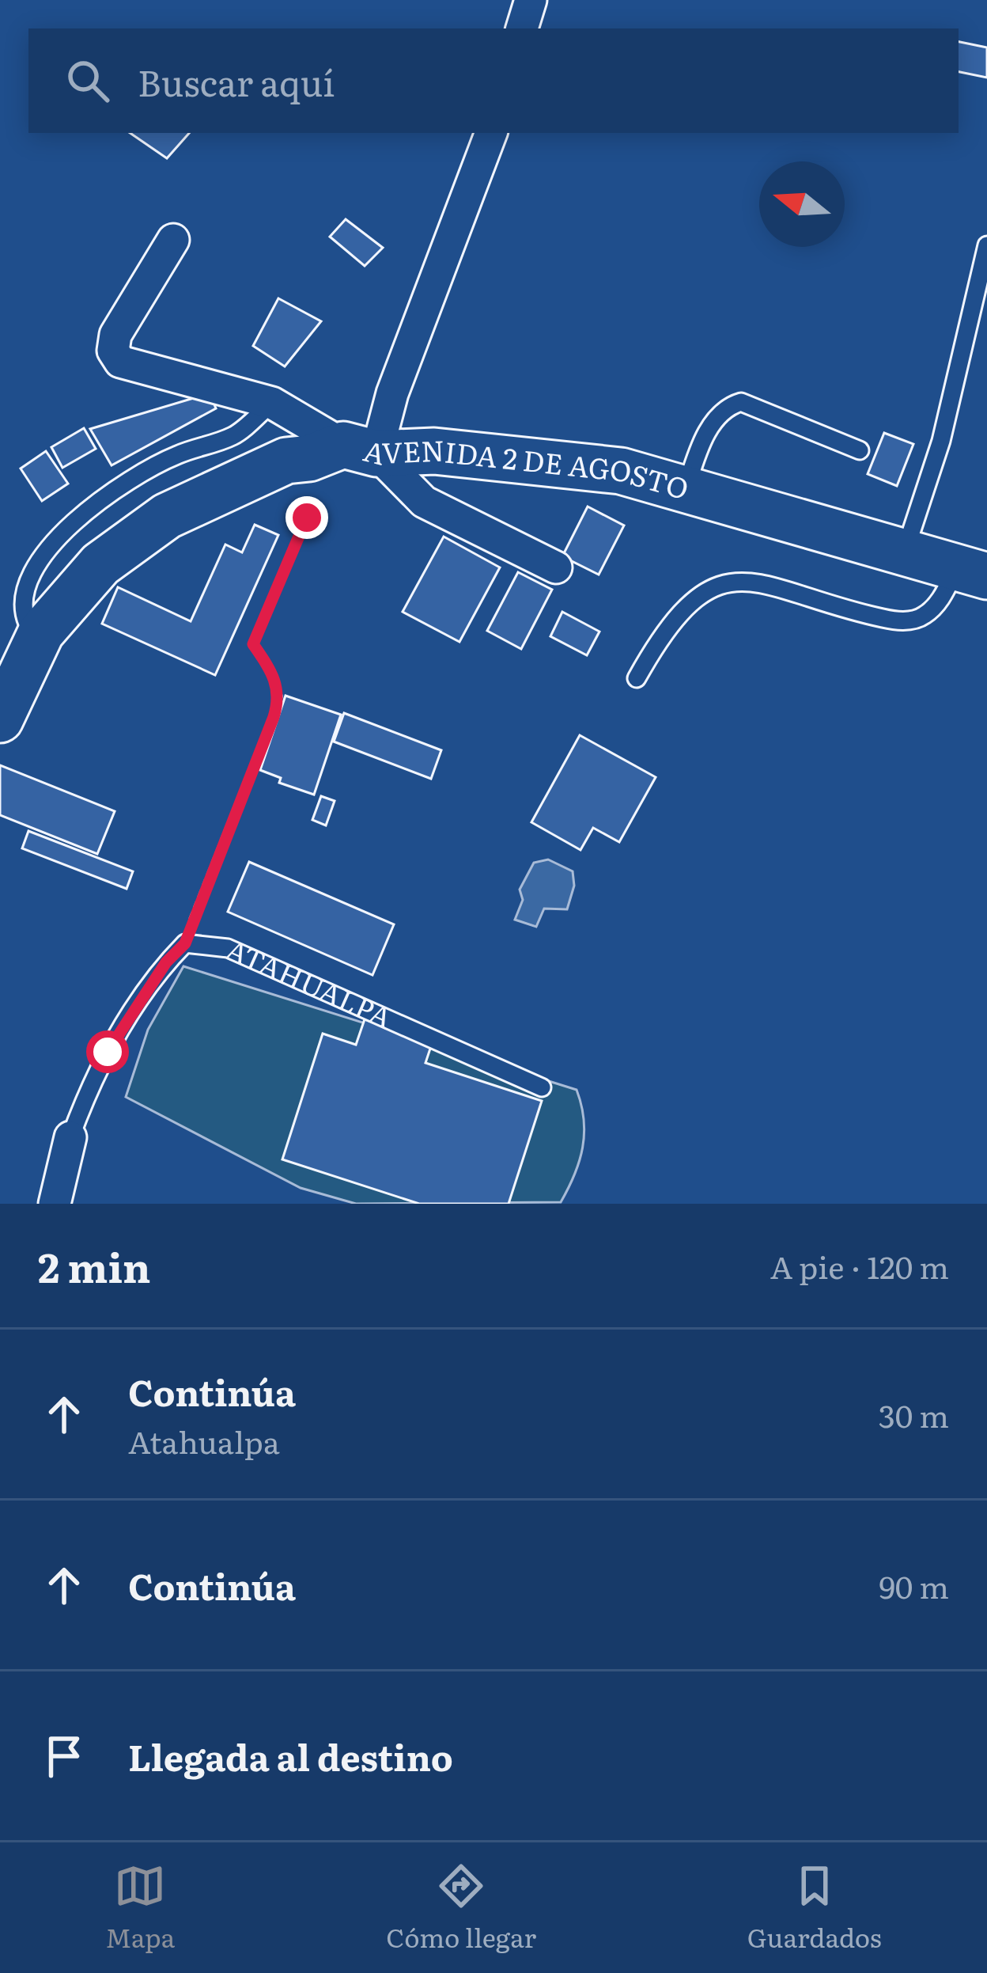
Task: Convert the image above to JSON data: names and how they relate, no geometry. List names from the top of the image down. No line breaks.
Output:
{"streets":{"main road":["AVENIDA 2 DE AGOSTO"],"street":["ATAHUALPA"]},"north":"left","page":{"search":"Buscar aquí","heading":["2 min","A pie · 120 m"],"list":[["Continúa","Atahualpa","30 m"],["Continúa","90 m"],"Llegada al destino"],"nav":["Mapa","Cómo llegar","Guardados"]}}
